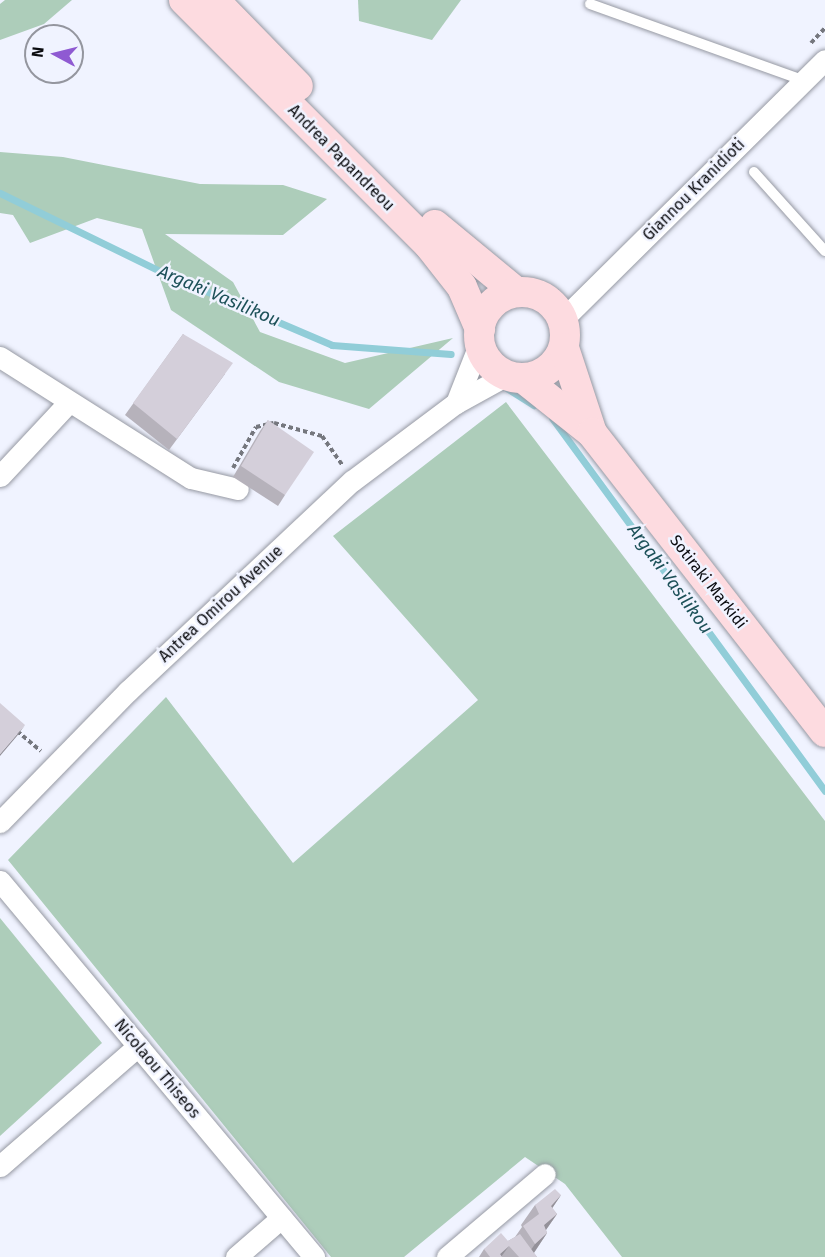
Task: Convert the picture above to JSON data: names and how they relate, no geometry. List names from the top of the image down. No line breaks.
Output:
{"streets":{"street":["Andrea Papandreou","Giannou Kranidioti","Sotiraki Markidi","Antrea Omirou Avenue","Nicolaou Thiseos"]},"crossings":[["Andrea Papandreou","Giannou Kranidioti"],["Andrea Papandreou","Sotiraki Markidi"],["Andrea Papandreou","Antrea Omirou Avenue"],["Giannou Kranidioti","Sotiraki Markidi"],["Giannou Kranidioti","Antrea Omirou Avenue"],["Sotiraki Markidi","Antrea Omirou Avenue"]],"water":["Argaki Vasilikou"],"north":"left"}
